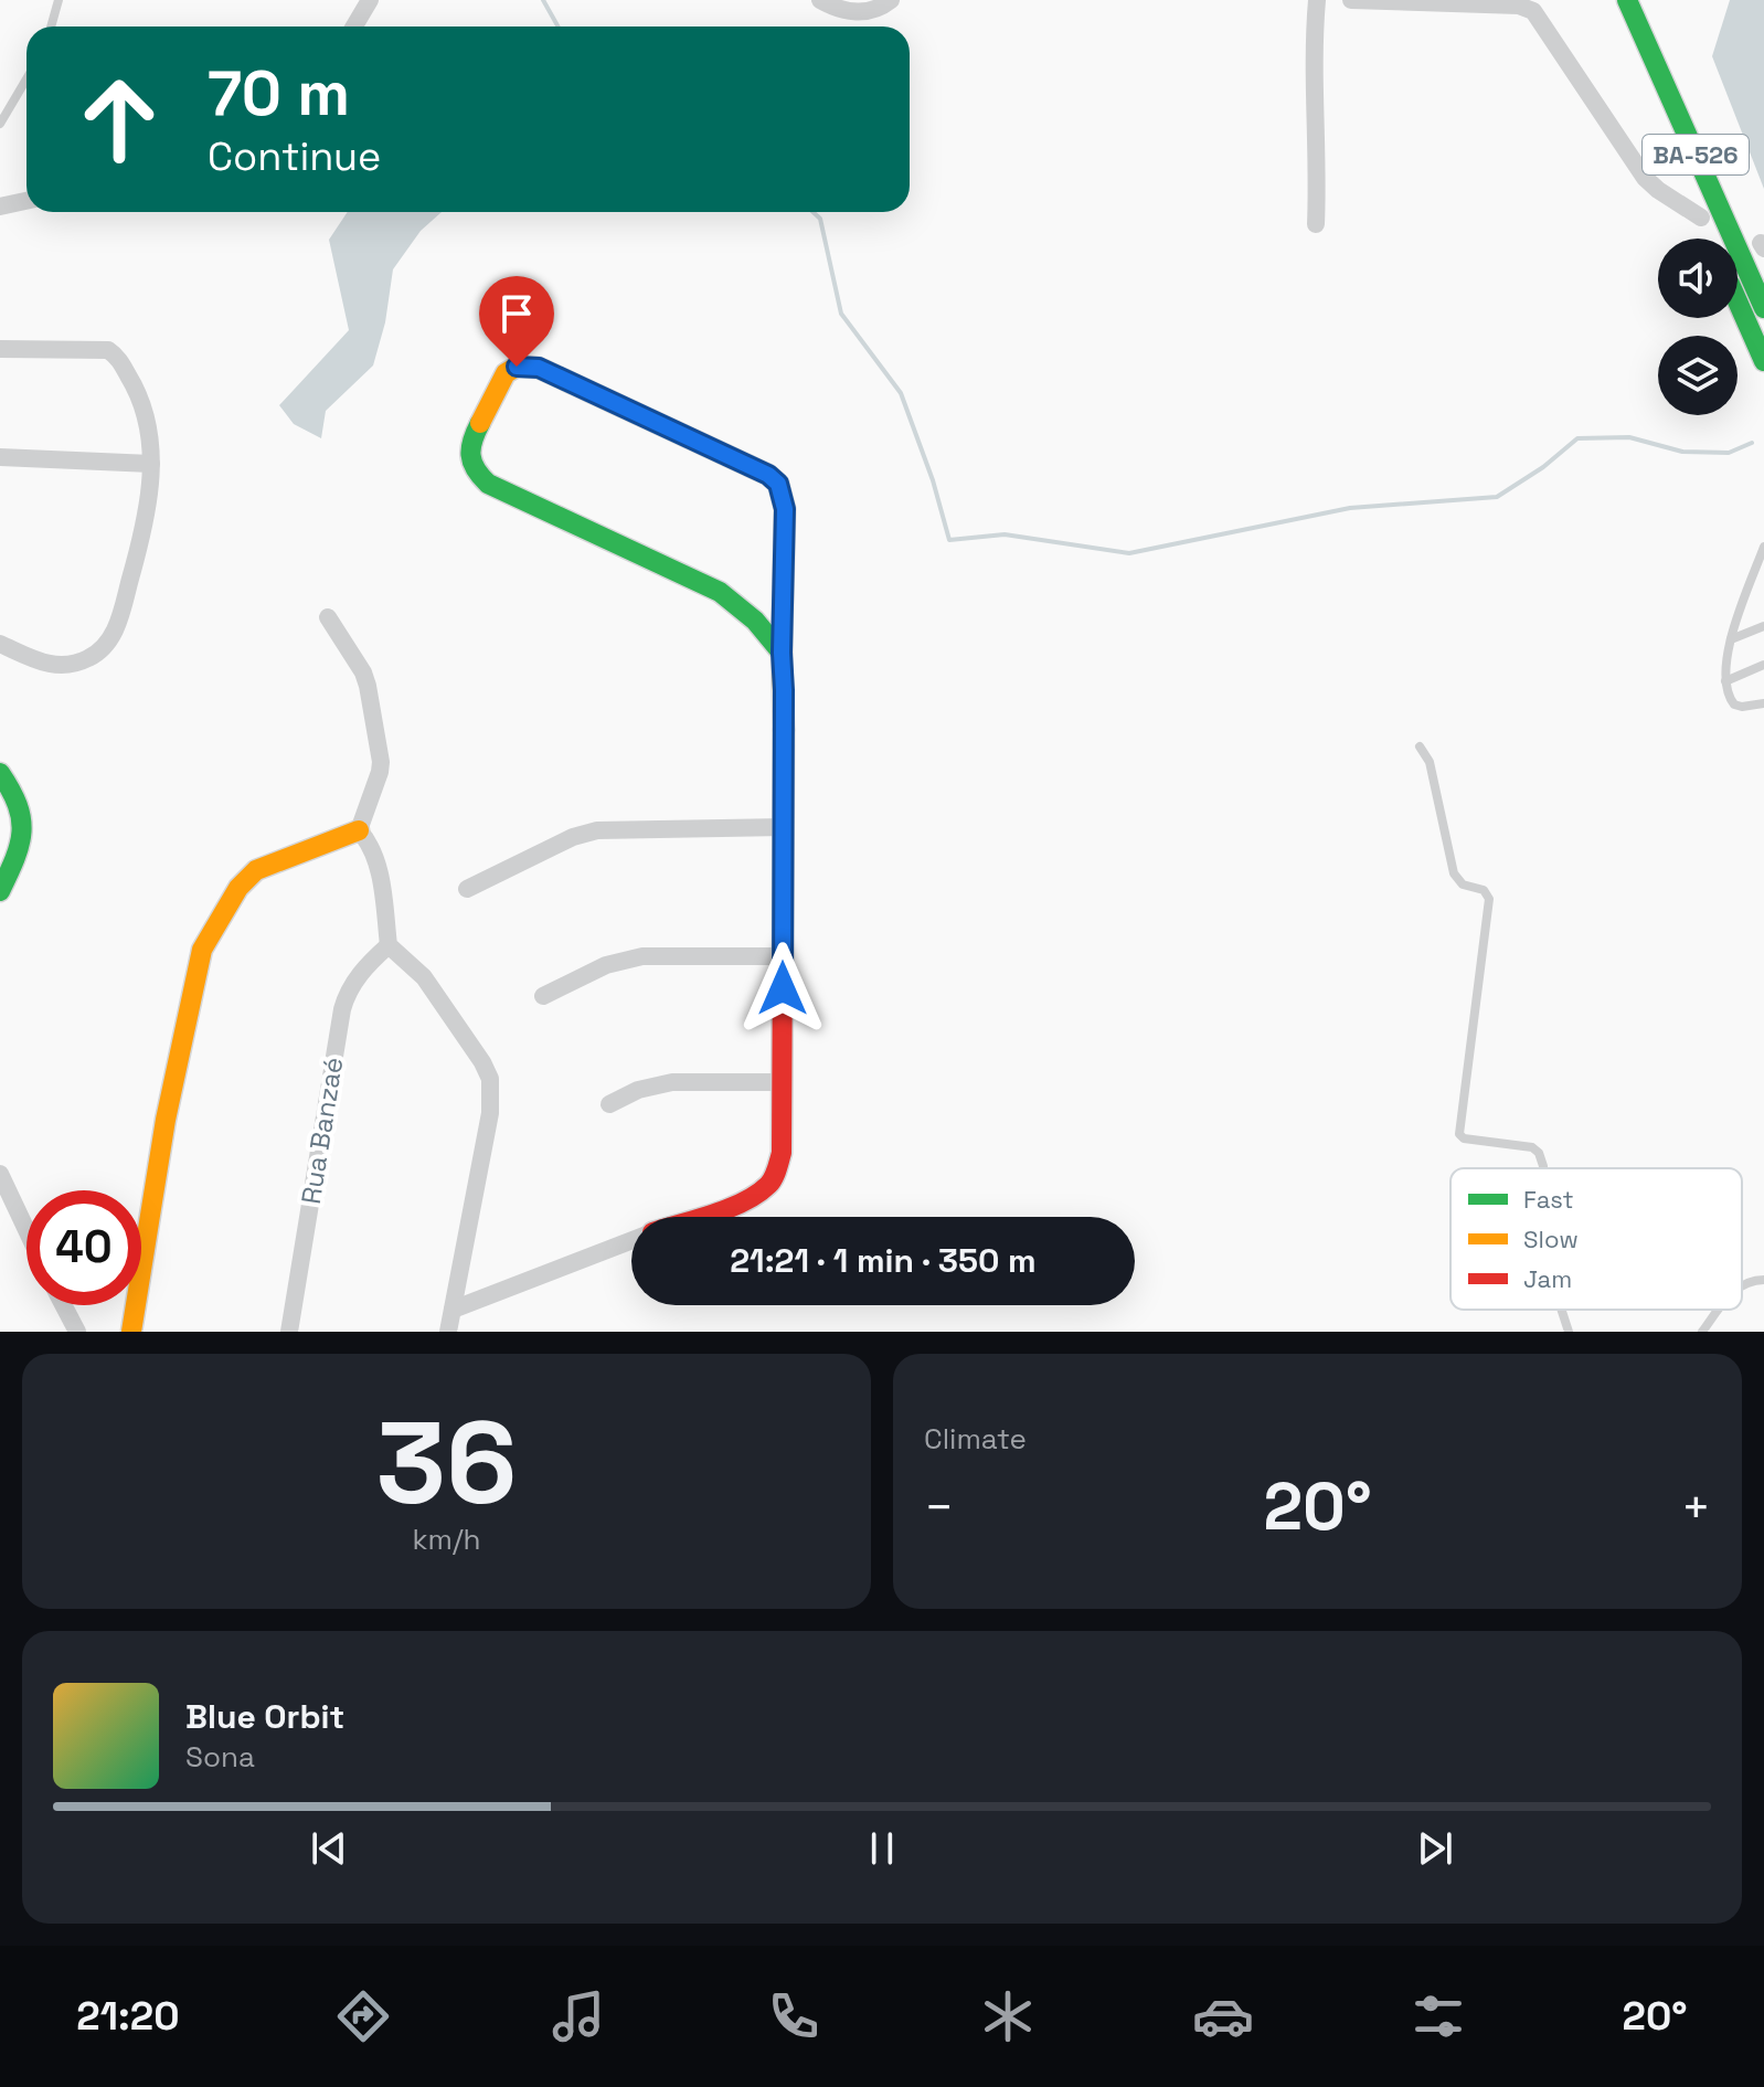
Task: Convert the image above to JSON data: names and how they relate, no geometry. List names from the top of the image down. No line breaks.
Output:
{"streets":{"main road":["BA-526"],"street":["Rua Banzaé"]},"legend":["Fast","Slow","Jam"],"page":{"turn":["70 m","Continue"],"limit":"40","trip":"21:21 · 1 min · 350 m","tile":[["36","km/h"],"Climate"],"heat":["−","20°","+"],"song":["Blue Orbit","Sona"],"tabs":["21:20","20°"]}}
